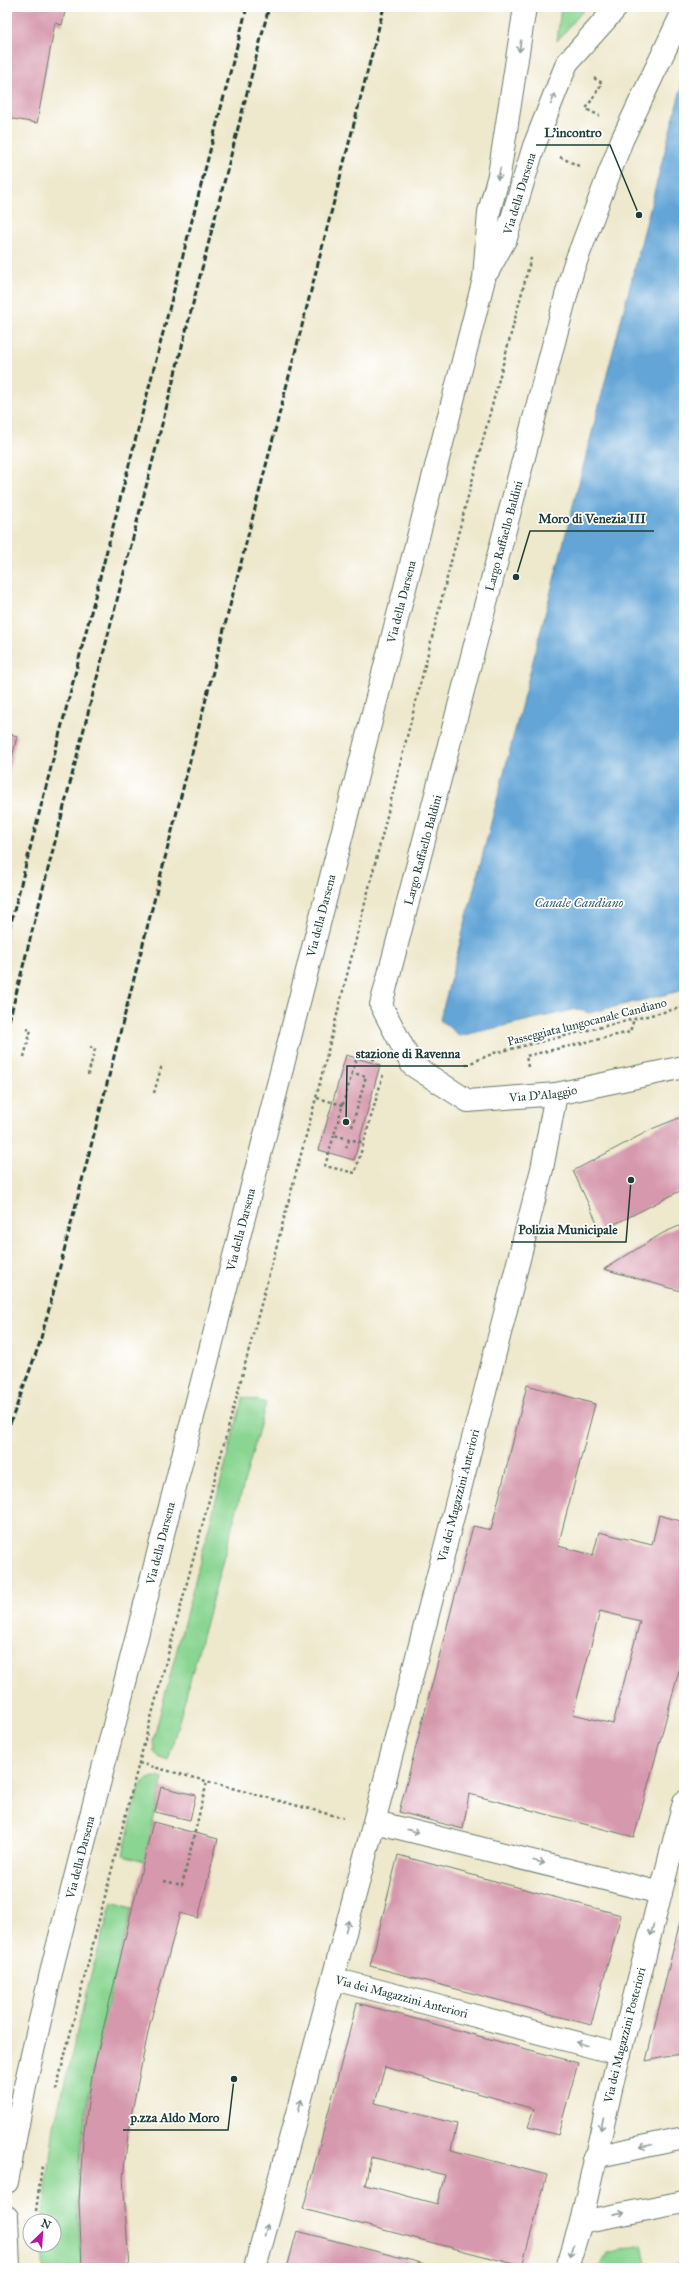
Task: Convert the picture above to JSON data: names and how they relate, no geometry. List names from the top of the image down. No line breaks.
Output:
{"streets":{"street":["Via della Darsena","Largo Raffaello Baldini","Via D'Alaggio","Via dei Magazzini Anteriori","Via dei Magazzini Posteriori"],"path":["Passeggiata lungocanale Candiano"]},"crossings":[["Largo Raffaello Baldini","Via D'Alaggio"],["Via D'Alaggio","Via dei Magazzini Anteriori"],["Via dei Magazzini Anteriori","Via dei Magazzini Posteriori"]],"one_way":["Via dei Magazzini Posteriori"],"water":["Canale Candiano"],"places":["L'incontro","Moro di Venezia III","stazione di Ravenna","Polizia Municipale","p.zza Aldo Moro"],"north":"top right"}
